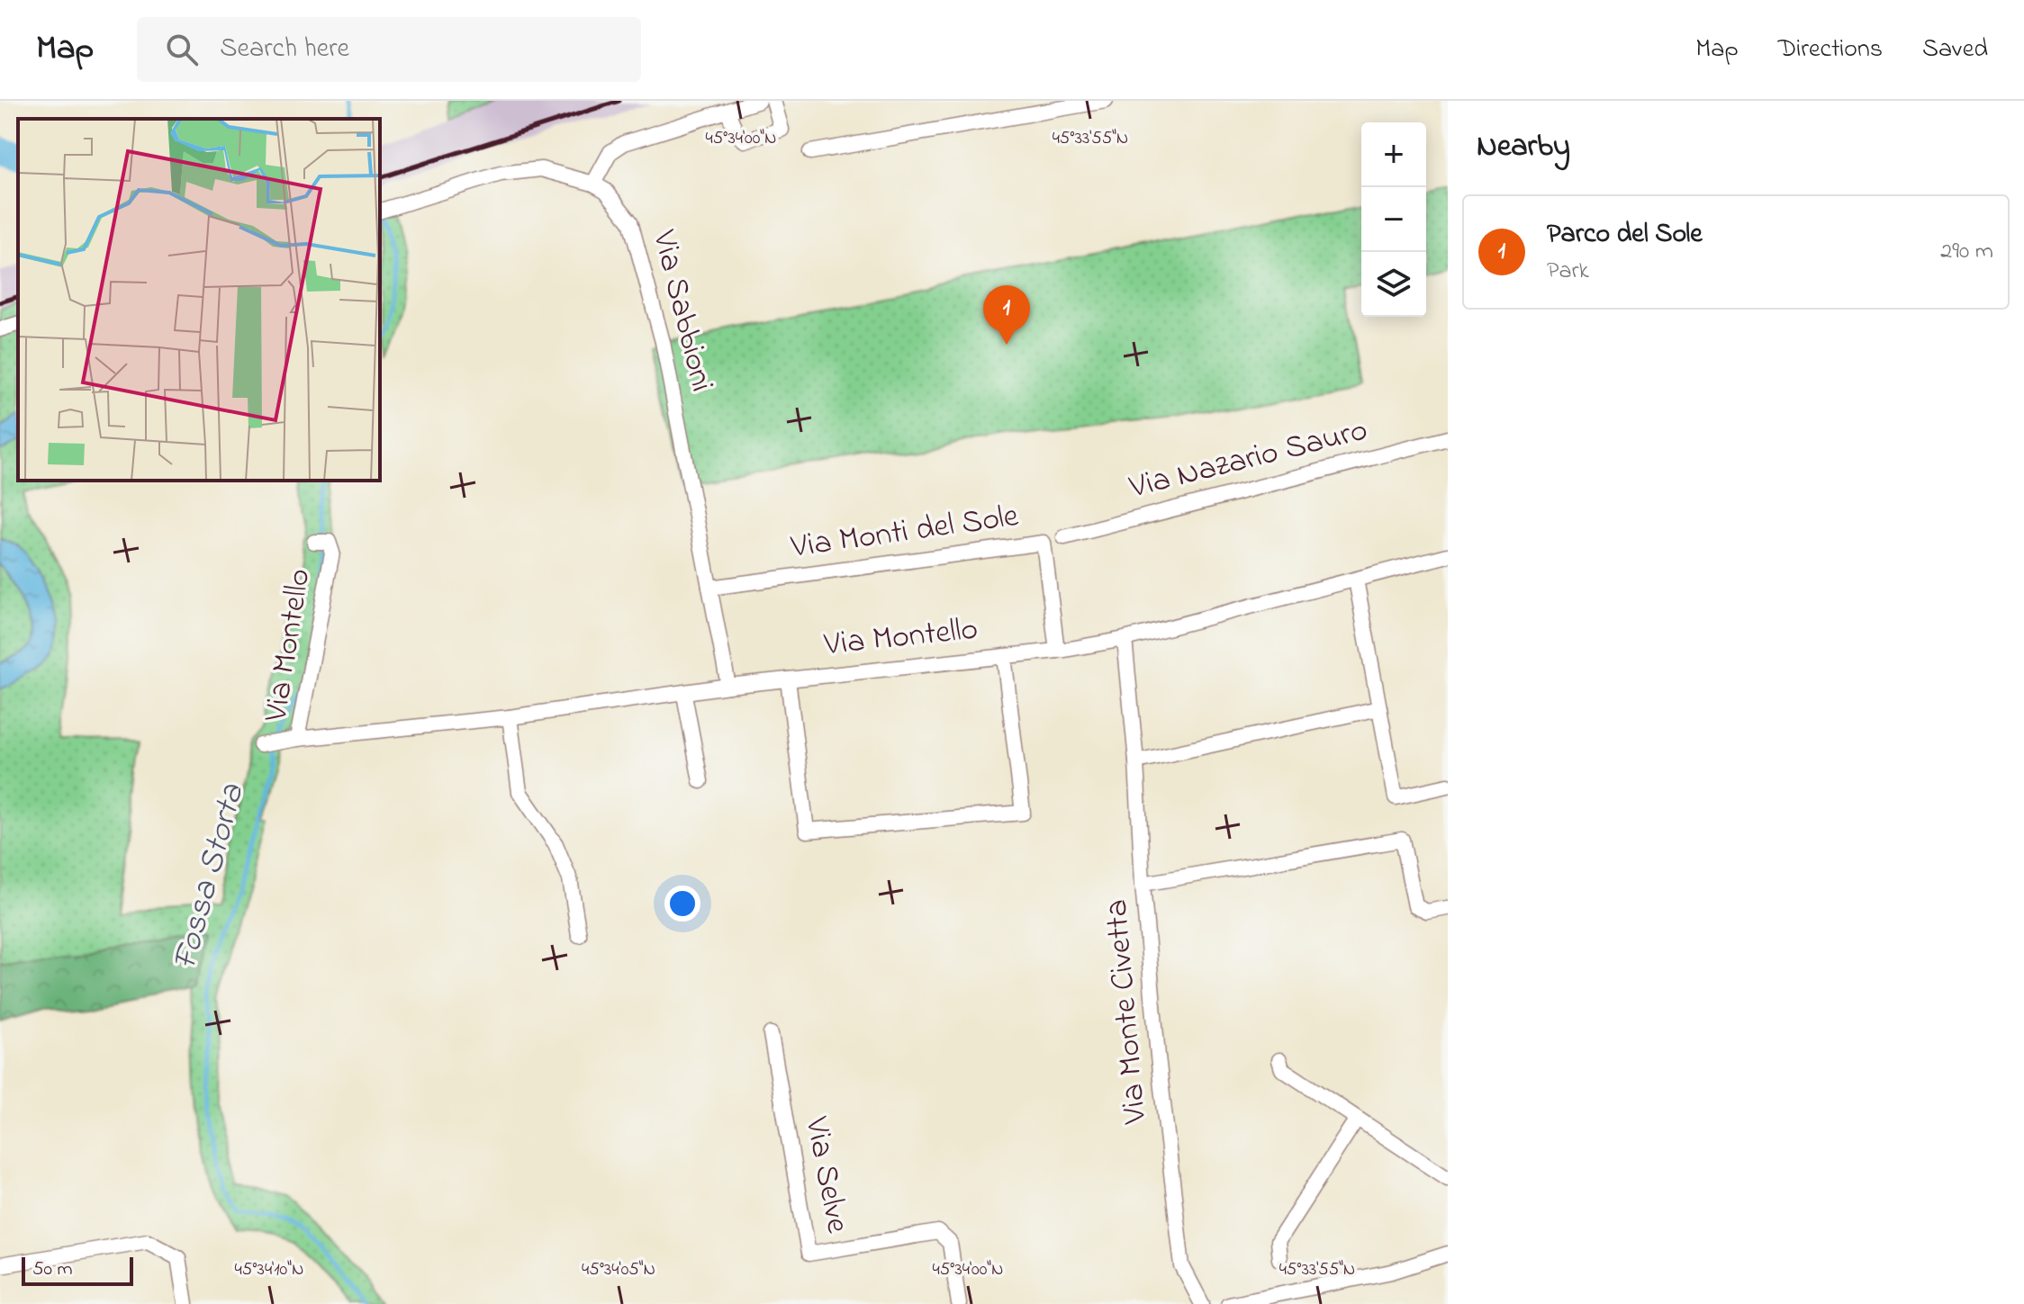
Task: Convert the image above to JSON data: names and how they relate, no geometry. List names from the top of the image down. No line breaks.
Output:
{"streets":{"street":["Via Sabbioni","Via Nazario Sauro","Via Monti del Sole","Via Montello","Via Monte Civetta","Via Selve"]},"crossings":[["Via Sabbioni","Via Monti del Sole"],["Via Sabbioni","Via Montello"],["Via Monti del Sole","Via Montello"]],"water":["Fossa Storta"],"scale_bar":"50 m","page":{"header":"Map","search":"Search here","nav":["Map","Directions","Saved"],"heading":"Nearby","map_buttons":["+","−"],"list":[{"mark":"1","name":"Parco del Sole","note":"Park","value":"290 m"}],"pins":"1","scale":"50 m"},"coordinates":["45°34'00\"N","45°33'55\"N","45°34'10\"N","45°34'05\"N"]}
